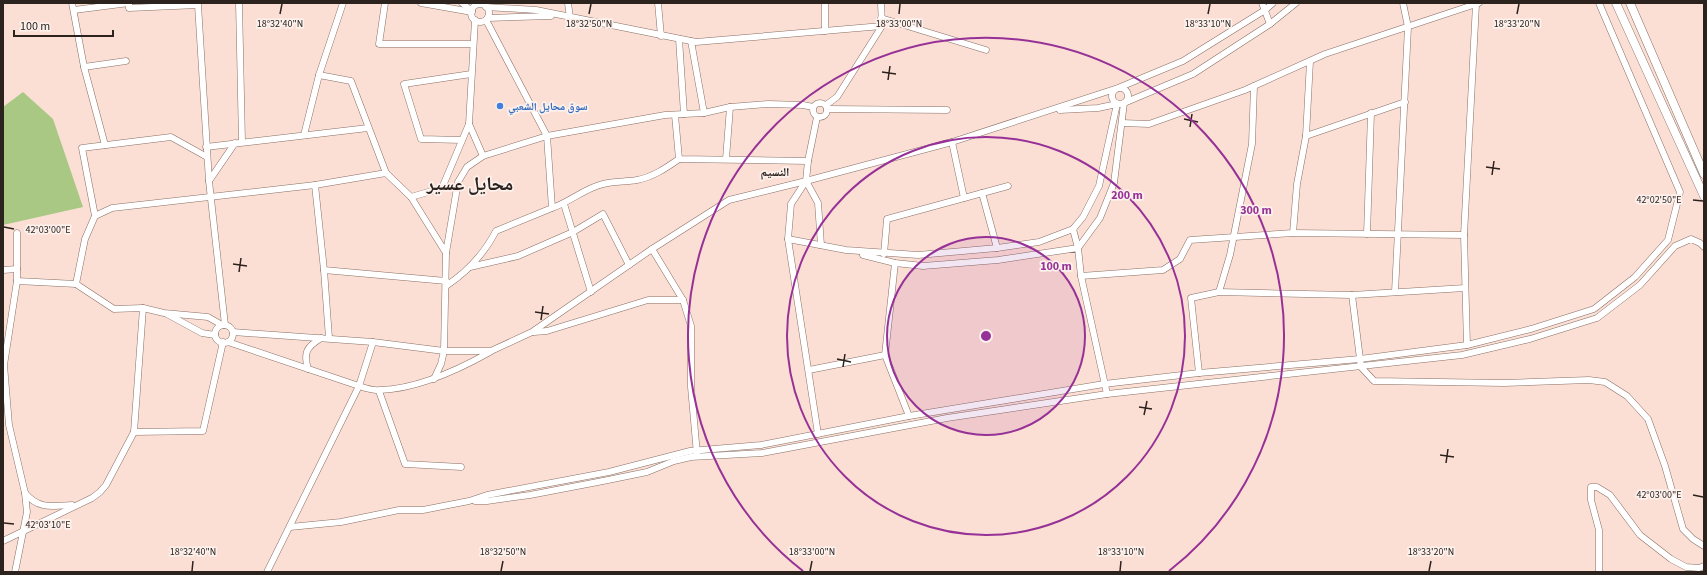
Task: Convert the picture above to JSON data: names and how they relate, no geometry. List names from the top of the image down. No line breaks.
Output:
{"districts":["النسيم","محايل عسير"],"places":["سوق محايل الشعبي"],"scale_bar":"100 m","coordinates":["18°32'40\"N","18°32'50\"N","18°33'00\"N","18°33'10\"N","18°33'20\"N","42°02'50\"E","42°03'00\"E","42°03'10\"E"],"rings":["200 m","300 m","100 m"]}
